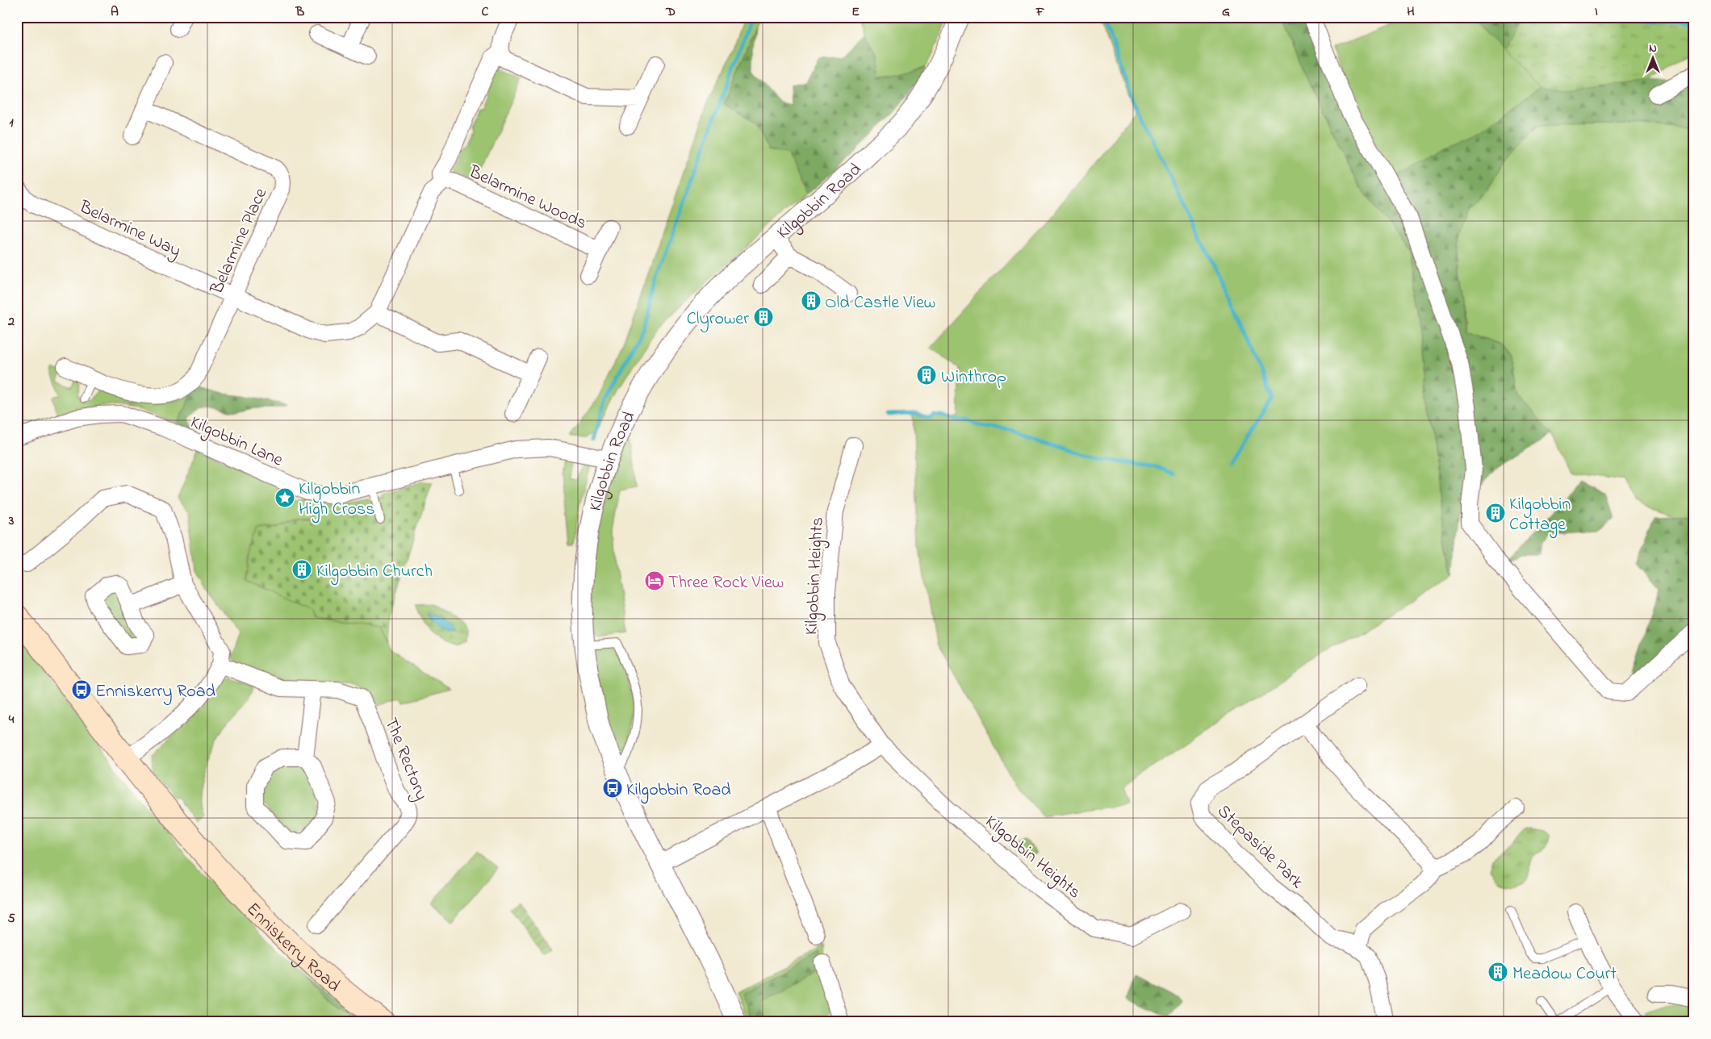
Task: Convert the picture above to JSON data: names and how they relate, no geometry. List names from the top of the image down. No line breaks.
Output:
{"streets":{"main road":["Enniskerry Road"],"street":["Belarmine Woods","Kilgobbin Road","Belarmine Way","Belarmine Place","Kilgobbin Lane","Kilgobbin Heights","The Rectory","Stepaside Park"]},"crossings":[["Belarmine Woods","Belarmine Way"],["Belarmine Woods","Belarmine Place"],["Kilgobbin Road","Kilgobbin Lane"],["Belarmine Way","Belarmine Place"]],"places":{"building":["Old Castle View","Clyrower","Winthrop","Kilgobbin Cottage","Kilgobbin Church","Meadow Court"],"place":["Kilgobbin High Cross"],"hotel":["Three Rock View"],"bus stop":["Enniskerry Road","Kilgobbin Road"]},"north":"top","grid":{"columns":["A","B","C","D","E","F","G","H","I"],"rows":["1","2","3","4","5"]}}
